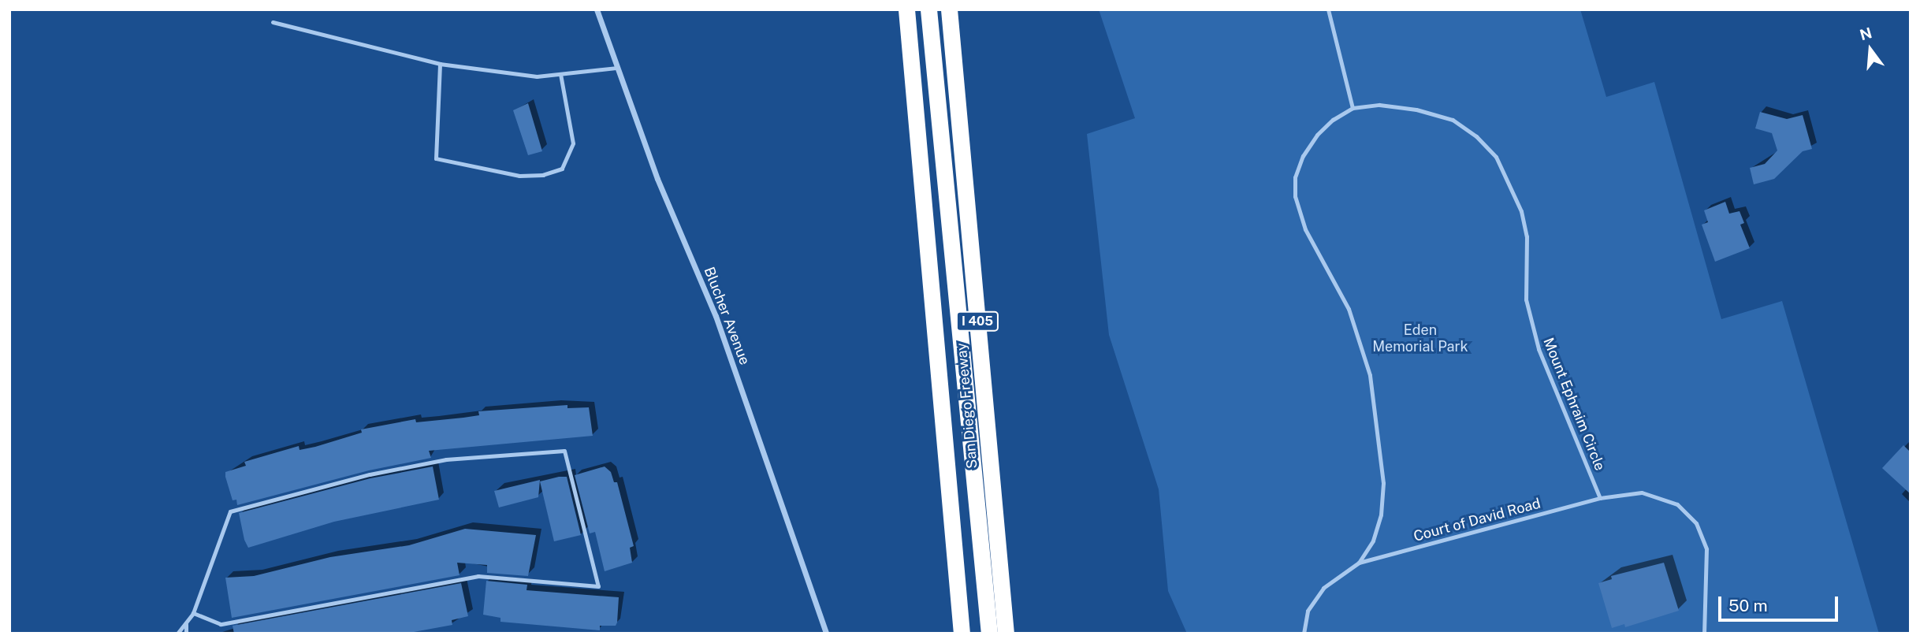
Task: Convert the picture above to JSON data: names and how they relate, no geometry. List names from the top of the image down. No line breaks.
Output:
{"streets":{"highway":["I 405","San Diego Freeway"],"street":["Blucher Avenue"],"lane":["Mount Ephraim Circle","Court of David Road"]},"crossings":[["Mount Ephraim Circle","Court of David Road"]],"parks":["Eden Memorial Park"],"scale_bar":"50 m","north":"top"}
